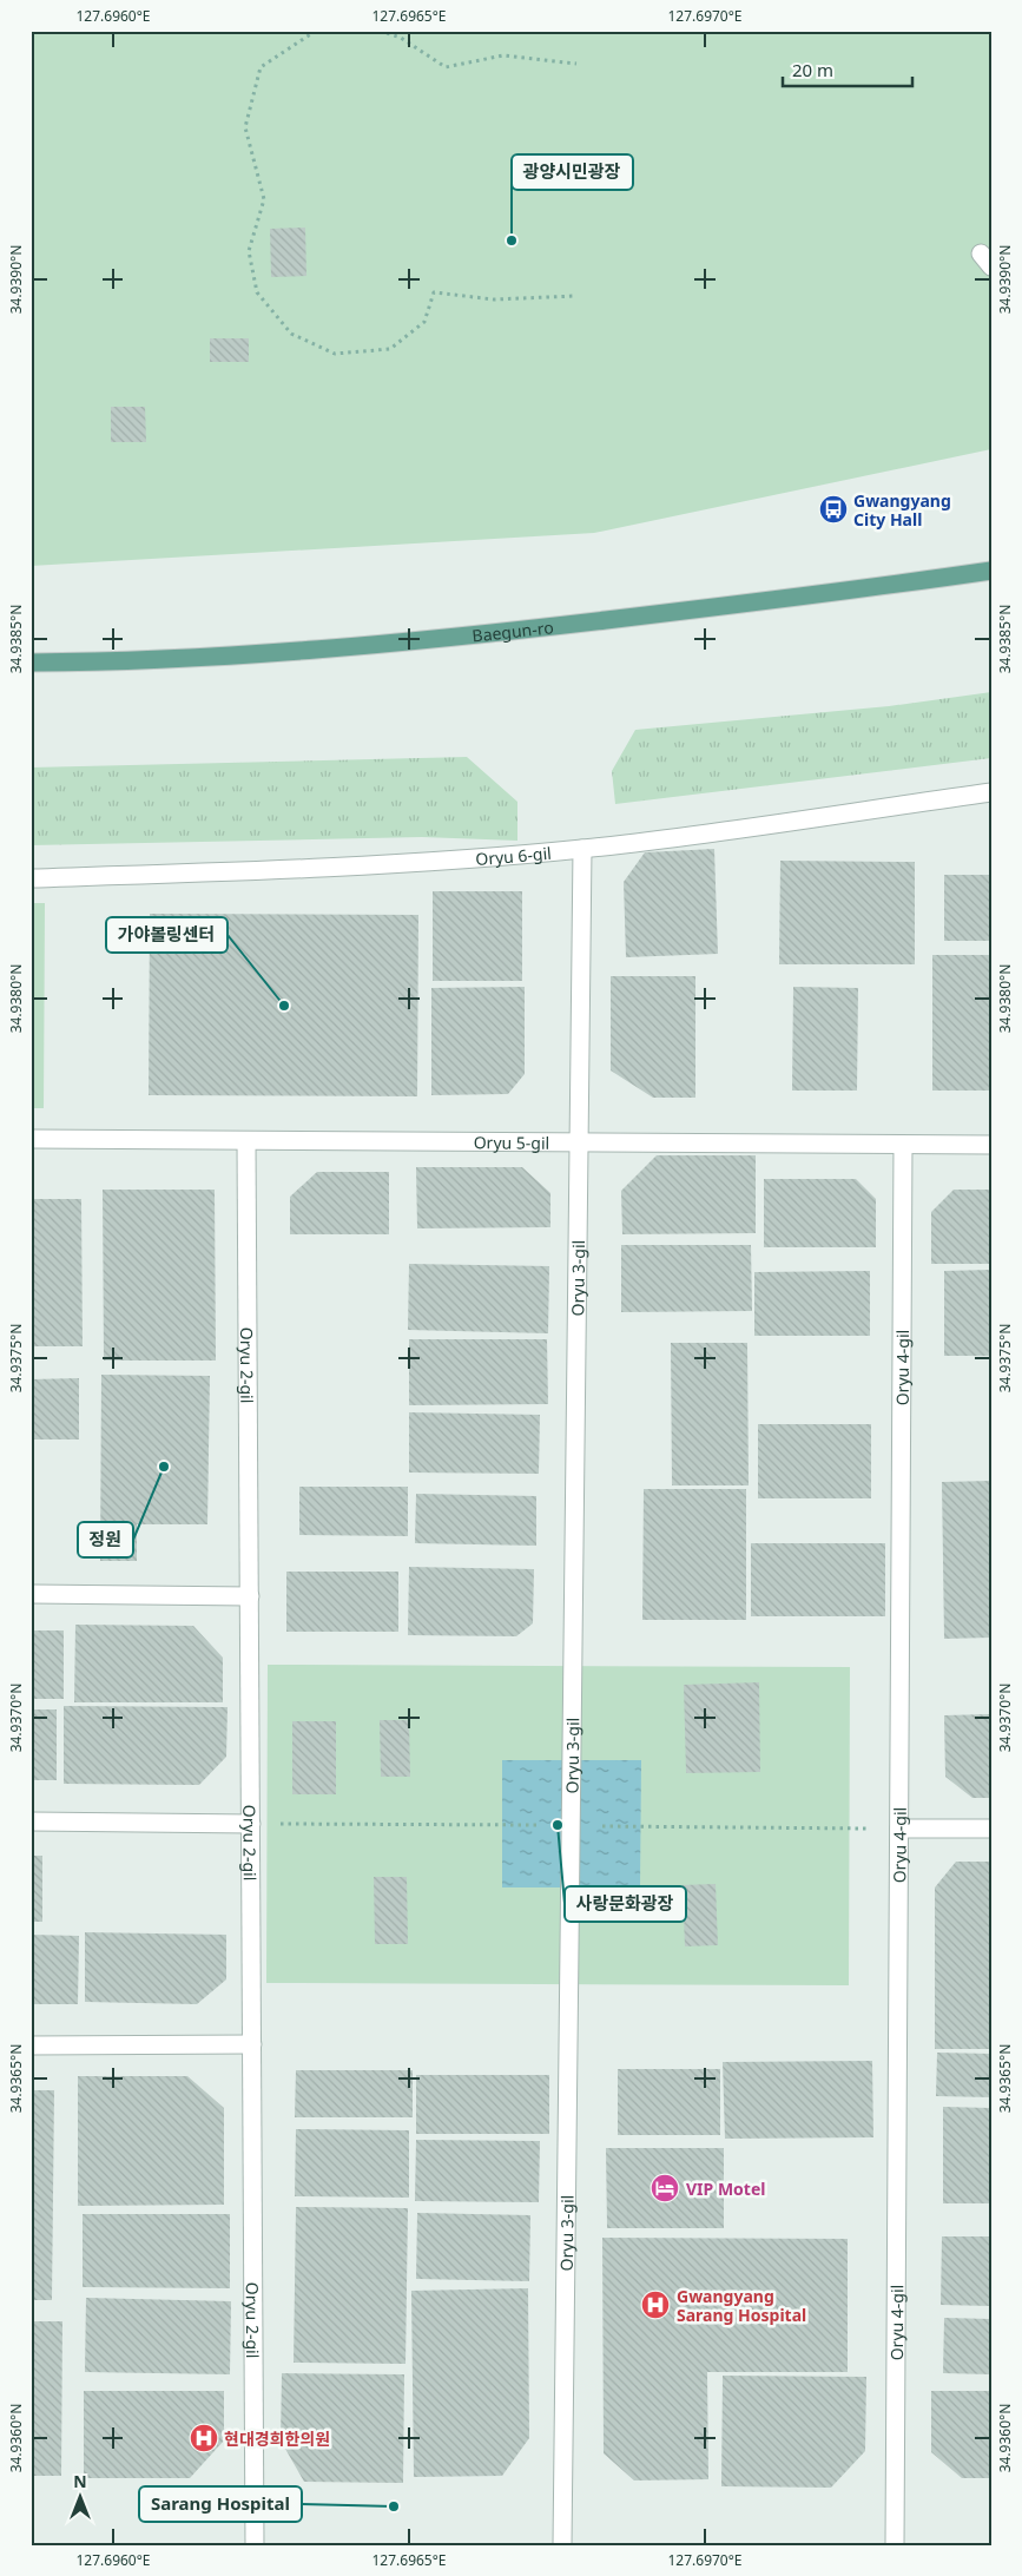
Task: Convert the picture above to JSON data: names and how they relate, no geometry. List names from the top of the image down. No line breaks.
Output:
{"streets":{"main road":["Baegun-ro"],"street":["Oryu 6-gil","Oryu 5-gil","Oryu 3-gil","Oryu 2-gil","Oryu 4-gil"]},"crossings":[["Oryu 6-gil","Oryu 3-gil"],["Oryu 5-gil","Oryu 3-gil"],["Oryu 5-gil","Oryu 2-gil"],["Oryu 5-gil","Oryu 4-gil"]],"places":{"other":["광양시민광장","가야볼링센터","정원","사랑문화광장","Sarang Hospital"],"bus stop":["Gwangyang City Hall"],"hotel":["VIP Motel"],"hospital":["Gwangyang Sarang Hospital","현대경희한의원"]},"scale_bar":"20 m","north":"top","coordinates":["127.6960°E","127.6965°E","127.6970°E","34.9390°N","34.9385°N","34.9380°N","34.9375°N","34.9370°N","34.9365°N","34.9360°N"]}
